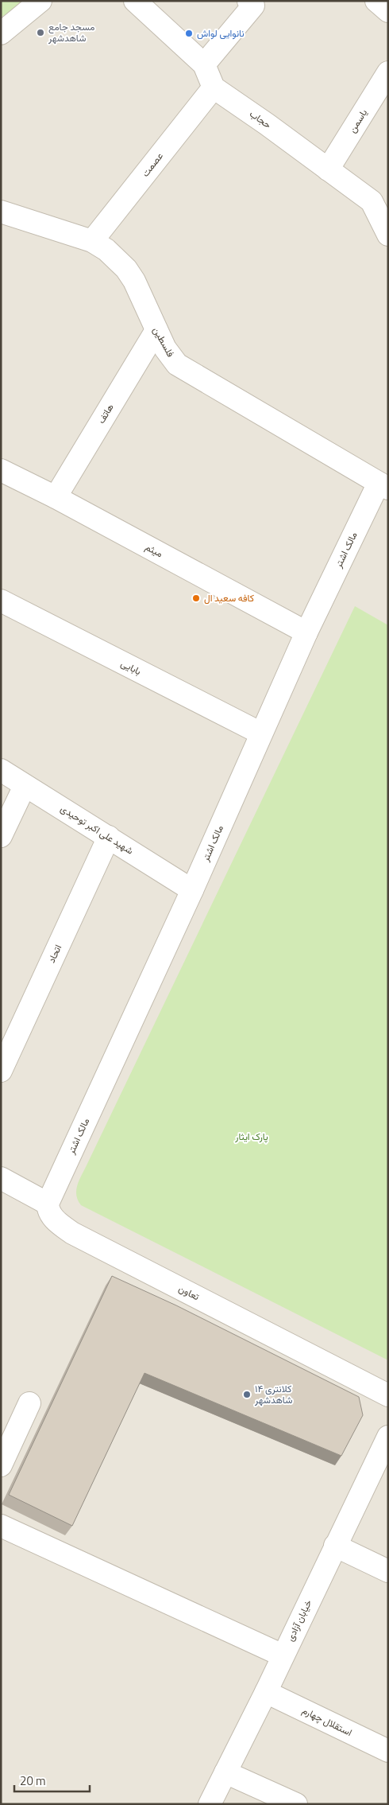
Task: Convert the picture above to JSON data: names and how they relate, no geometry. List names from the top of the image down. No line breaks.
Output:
{"streets":{"street":["حجاب","یاسمن","عصمت","فلسطین","هاتف","مالک اشتر","میثم","بابایی","شهید علی اکبر توحیدی","اتحاد","تعاون","خیابان آزادی","استقلال چهارم"]},"crossings":[["حجاب","یاسمن"],["حجاب","عصمت"],["عصمت","فلسطین"],["فلسطین","هاتف"],["فلسطین","مالک اشتر"],["هاتف","میثم"],["مالک اشتر","میثم"],["مالک اشتر","بابایی"],["مالک اشتر","شهید علی اکبر توحیدی"],["مالک اشتر","تعاون"],["شهید علی اکبر توحیدی","اتحاد"],["خیابان آزادی","استقلال چهارم"]],"parks":["پارک ایثار"],"places":["مسجد جامع شاهدشهر","نانوایی لواش","کافه سعید ال","کلانتری ۱۴ شاهد‌شهر"],"scale_bar":"20 m"}
